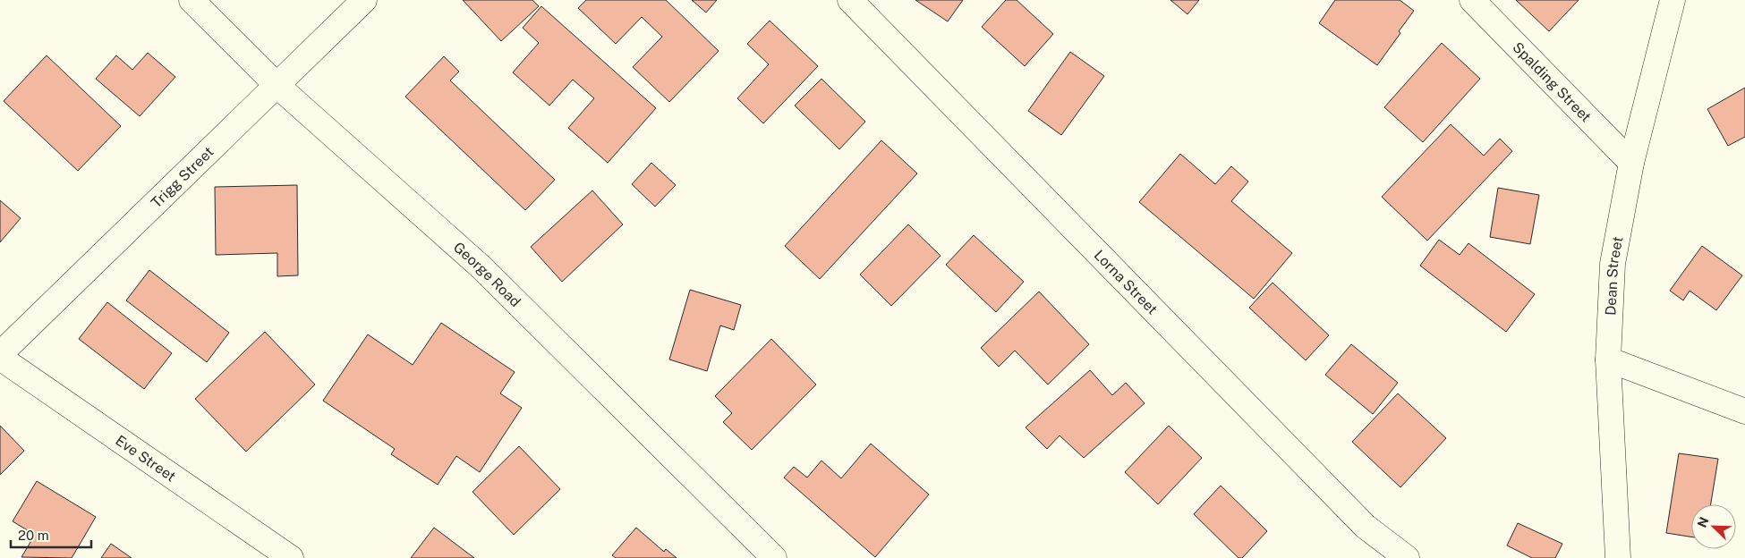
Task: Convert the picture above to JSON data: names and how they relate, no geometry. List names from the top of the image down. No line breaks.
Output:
{"streets":{"street":["Spalding Street","Trigg Street","George Road","Dean Street","Lorna Street","Eve Street"]},"crossings":[["Spalding Street","Dean Street"],["Trigg Street","George Road"]],"scale_bar":"20 m","north":"top left"}
